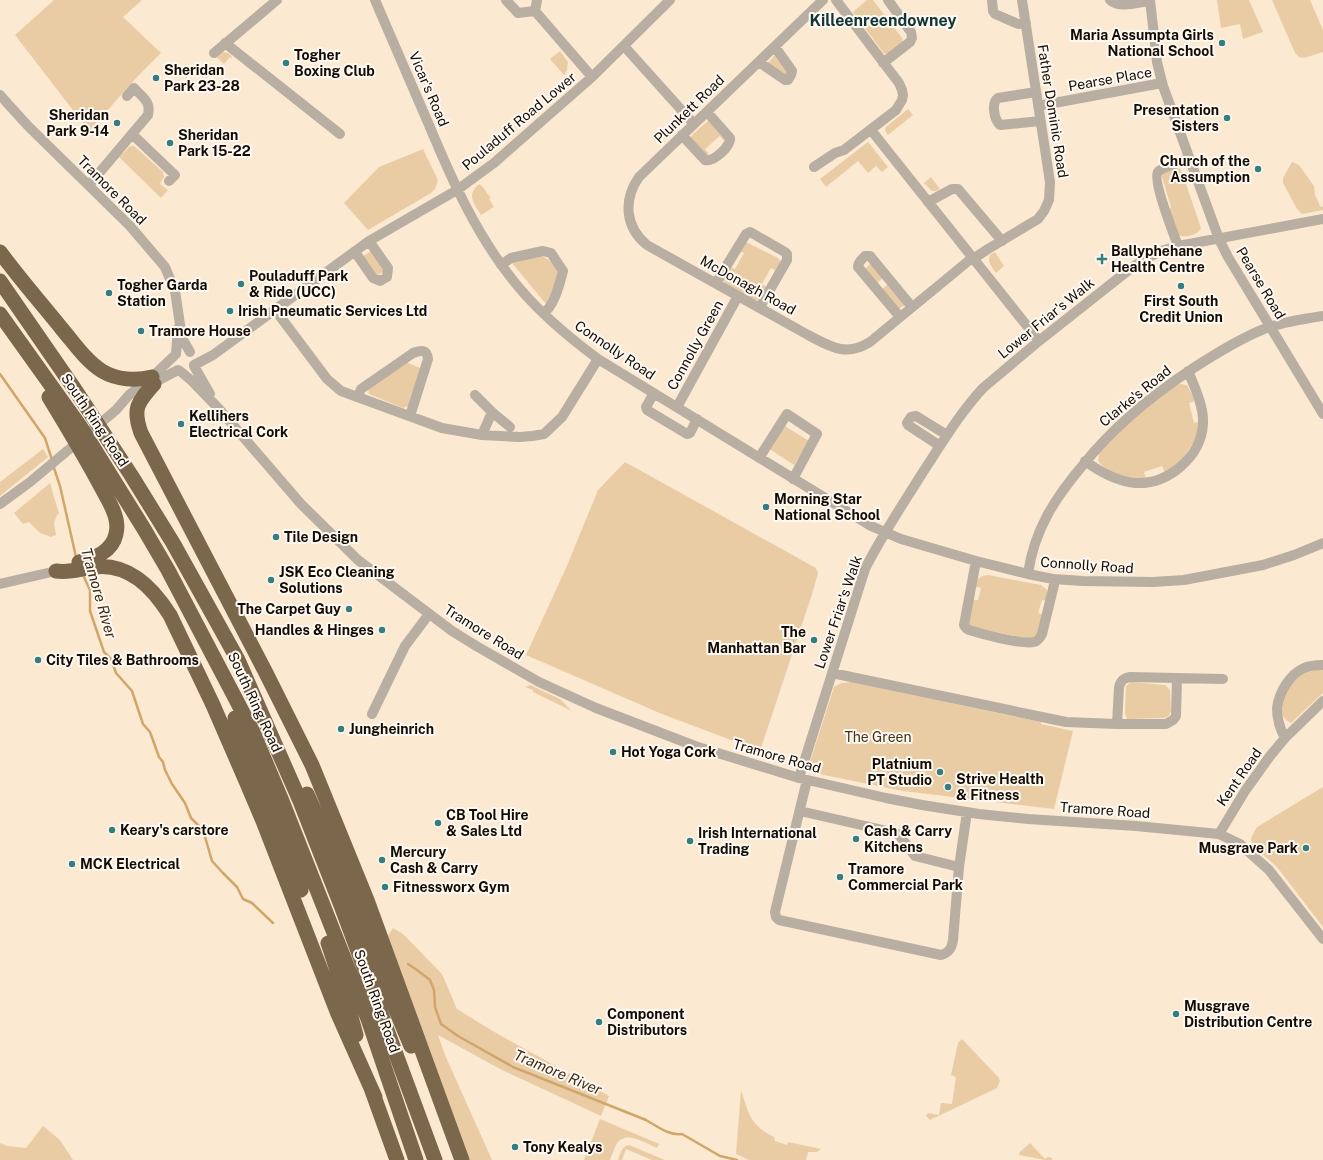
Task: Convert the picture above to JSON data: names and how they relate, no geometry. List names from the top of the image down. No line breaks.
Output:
{"streets":{"highway":["South Ring Road"],"street":["Pearse Place","Vicar's Road","Plunkett Road","Father Dominic Road","Pouladuff Road Lower","Tramore Road","Pearse Road","McDonagh Road","Lower Friar's Walk","Connolly Green","Connolly Road","Clarke's Road","Kent Road"]},"crossings":[["Pearse Place","Father Dominic Road"],["Pearse Place","Pearse Road"],["Vicar's Road","Pouladuff Road Lower"],["Vicar's Road","Connolly Road"],["Plunkett Road","McDonagh Road"],["Father Dominic Road","McDonagh Road"],["Pouladuff Road Lower","Tramore Road"],["Pouladuff Road Lower","Connolly Road"],["Tramore Road","Lower Friar's Walk"],["Tramore Road","Kent Road"],["Pearse Road","Lower Friar's Walk"],["Pearse Road","Clarke's Road"],["McDonagh Road","Connolly Green"],["Lower Friar's Walk","Connolly Road"],["Connolly Green","Connolly Road"],["Connolly Road","Clarke's Road"]],"districts":["Killeenreendowney"],"water":["Tramore River"],"parks":["The Green"],"places":{"other":["Maria Assumpta Girls National School","Togher Boxing Club","Sheridan Park 23-28","Presentation Sisters","Sheridan Park 9-14","Sheridan Park 15-22","Church of the Assumption","Pouladuff Park & Ride (UCC)","First South Credit Union","Togher Garda Station","Irish Pneumatic Services Ltd","Tramore House","Kellihers Electrical Cork","Morning Star National School","Tile Design","JSK Eco Cleaning Solutions","The Carpet Guy","Handles & Hinges","The Manhattan Bar","City Tiles & Bathrooms","Jungheinrich","Hot Yoga Cork","Platnium PT Studio","Strive Health & Fitness","CB Tool Hire & Sales Ltd","Keary's carstore","Cash & Carry Kitchens","Irish International Trading","Musgrave Park","Mercury Cash & Carry","MCK Electrical","Tramore Commercial Park","Fitnessworx Gym","Musgrave Distribution Centre","Component Distributors","Tony Kealys"],"health":["Ballyphehane Health Centre"]}}
